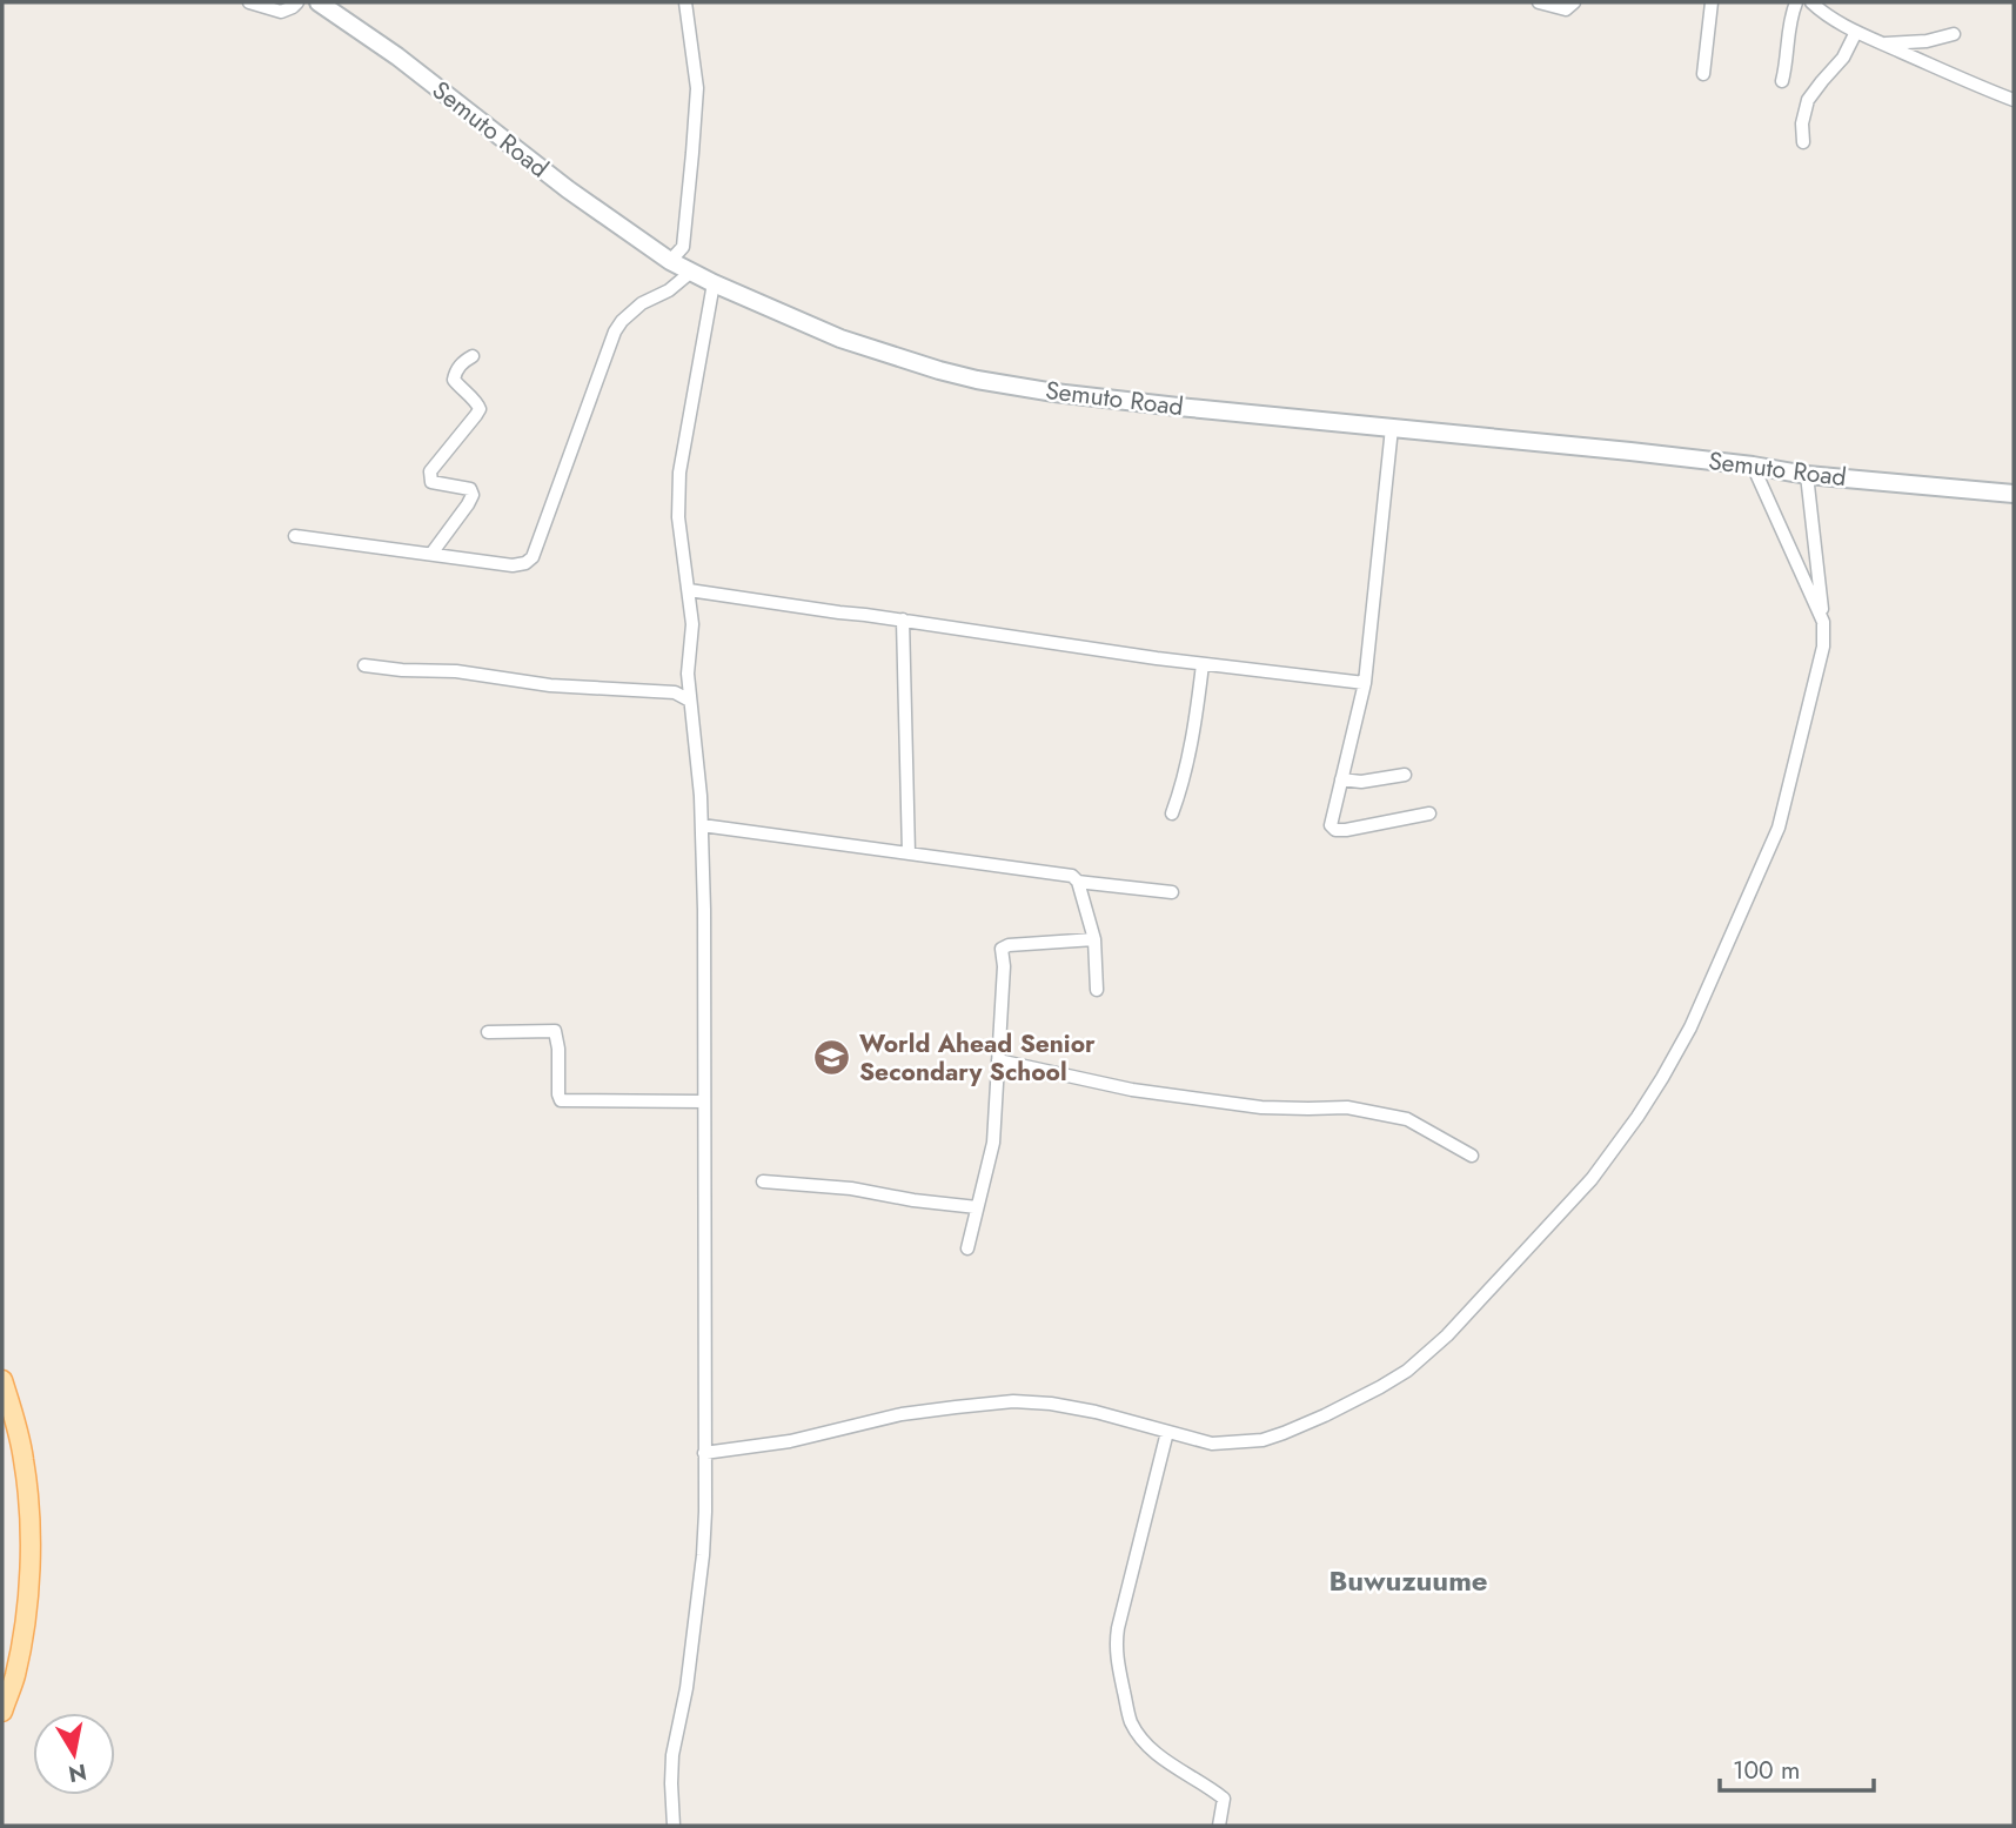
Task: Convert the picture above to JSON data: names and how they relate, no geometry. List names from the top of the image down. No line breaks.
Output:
{"streets":{"main road":["Semuto Road"]},"districts":["Buwuzuume"],"places":{"school or university":["World Ahead Senior Secondary School"]},"scale_bar":"100 m","north":"bottom"}
